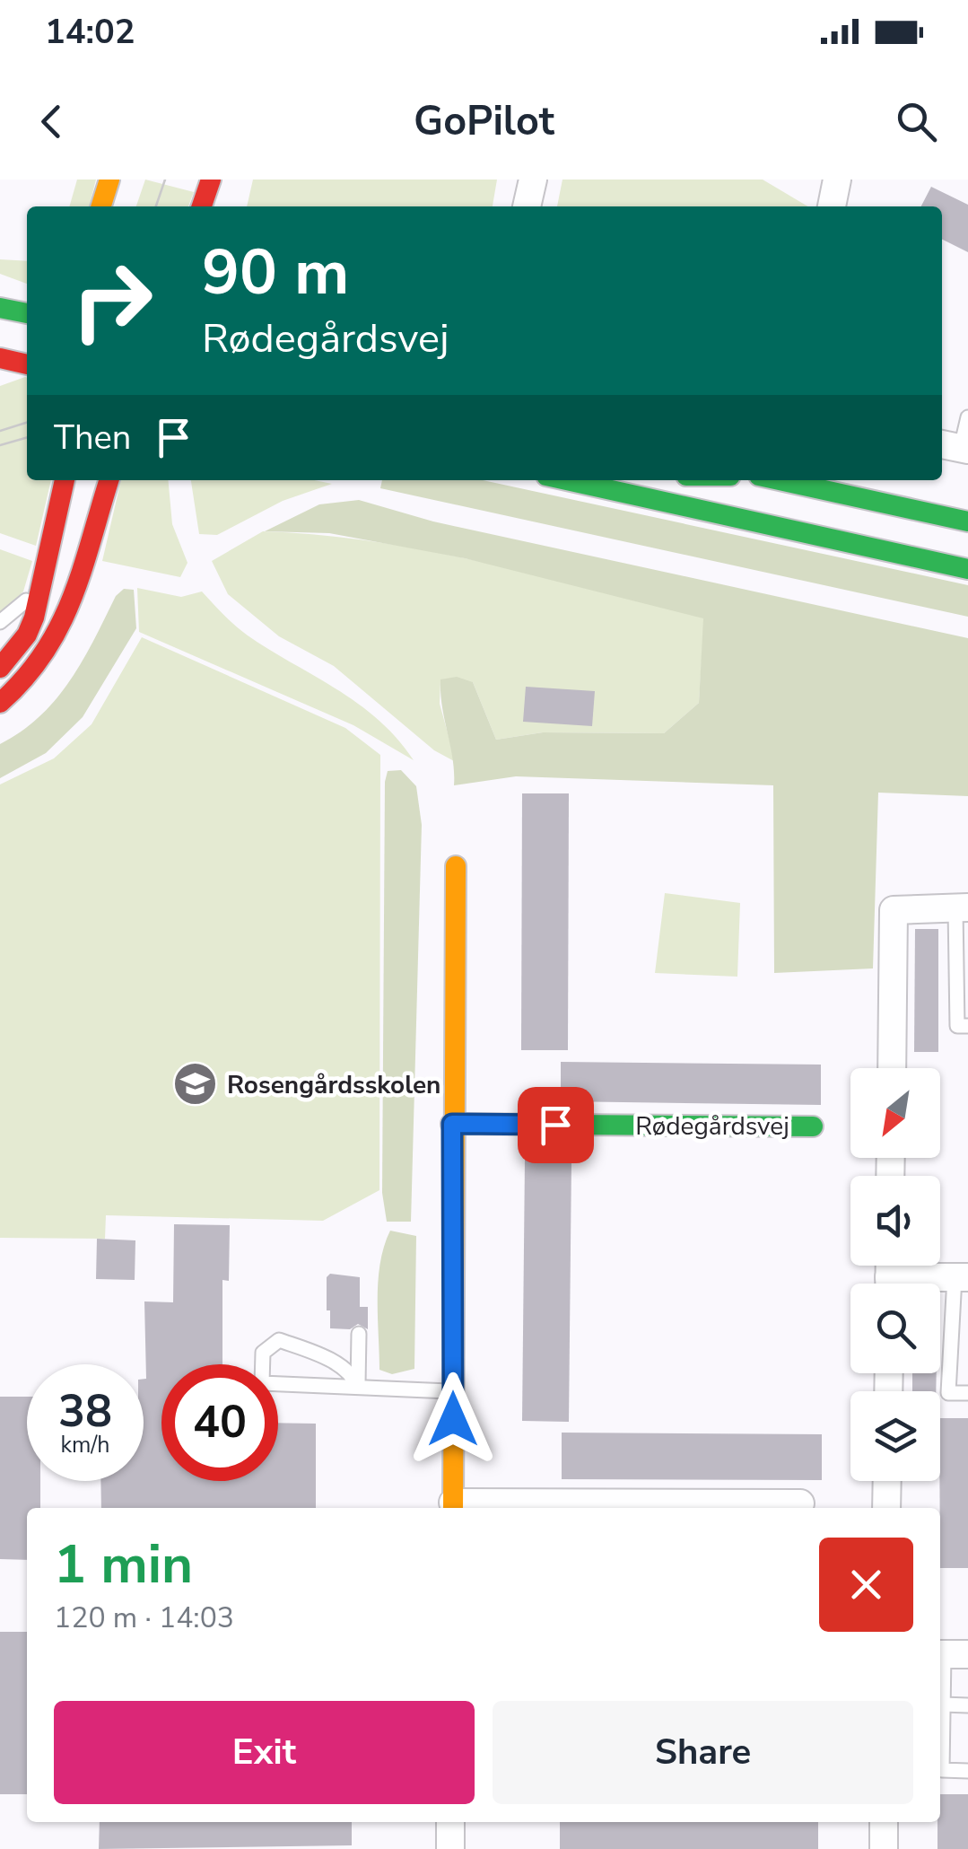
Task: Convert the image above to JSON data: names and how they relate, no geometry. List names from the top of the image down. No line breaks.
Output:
{"streets":{"street":["Rødegårdsvej"]},"places":{"school or university":["Rosengårdsskolen"]},"north":"bottom left","page":{"status":"14:02","header":"GoPilot","turn":["90 m","Rødegårdsvej"],"then":"Then","speed":"38 km/h","limit":"40","heading":["1 min","120 m · 14:03"],"buttons":["Exit","Share"]}}
